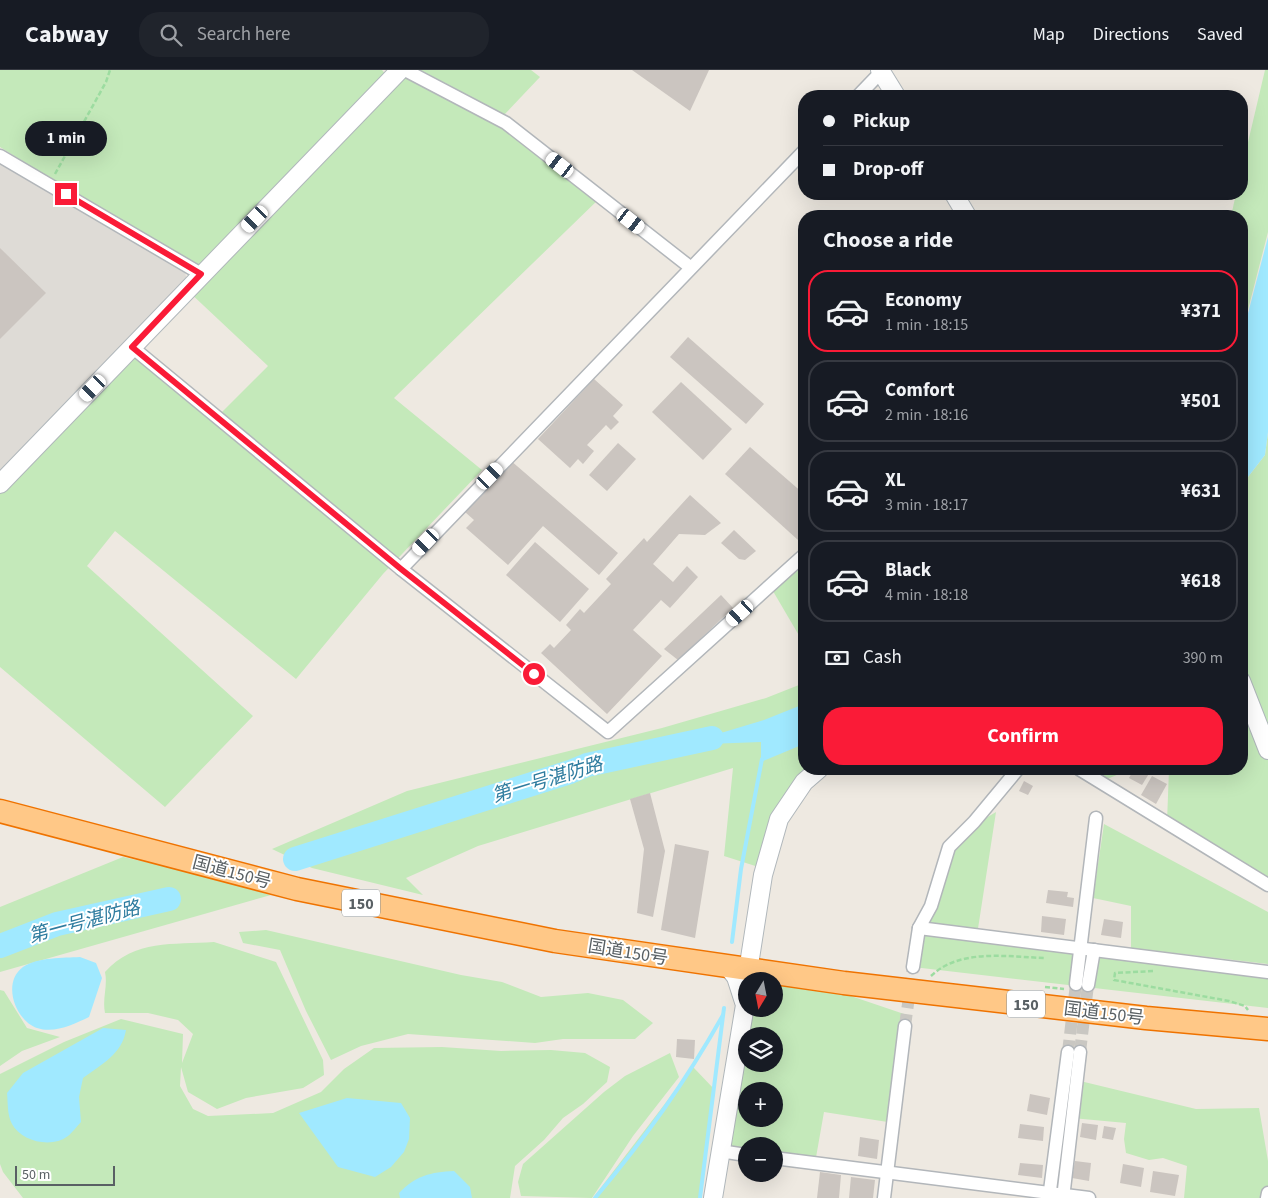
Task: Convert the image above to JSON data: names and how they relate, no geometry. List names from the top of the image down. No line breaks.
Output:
{"streets":{"highway":["国道150号","150"]},"water":["第一号湛防路"],"scale_bar":"50 m","north":"bottom","page":{"header":"Cabway","search":"Search here","nav":["Map","Directions","Saved"],"banner":["Pickup","Drop-off"],"bubble":"1 min","heading":"Choose a ride","list":[{"name":"Economy","note":"1 min · 18:15","value":"¥371"},{"name":"Comfort","note":"2 min · 18:16","value":"¥501"},{"name":"XL","note":"3 min · 18:17","value":"¥631"},{"name":"Black","note":"4 min · 18:18","value":"¥618"}],"pay":["Cash","390 m"],"buttons":"Confirm","map_buttons":["+","−"],"scale":"50 m"}}
